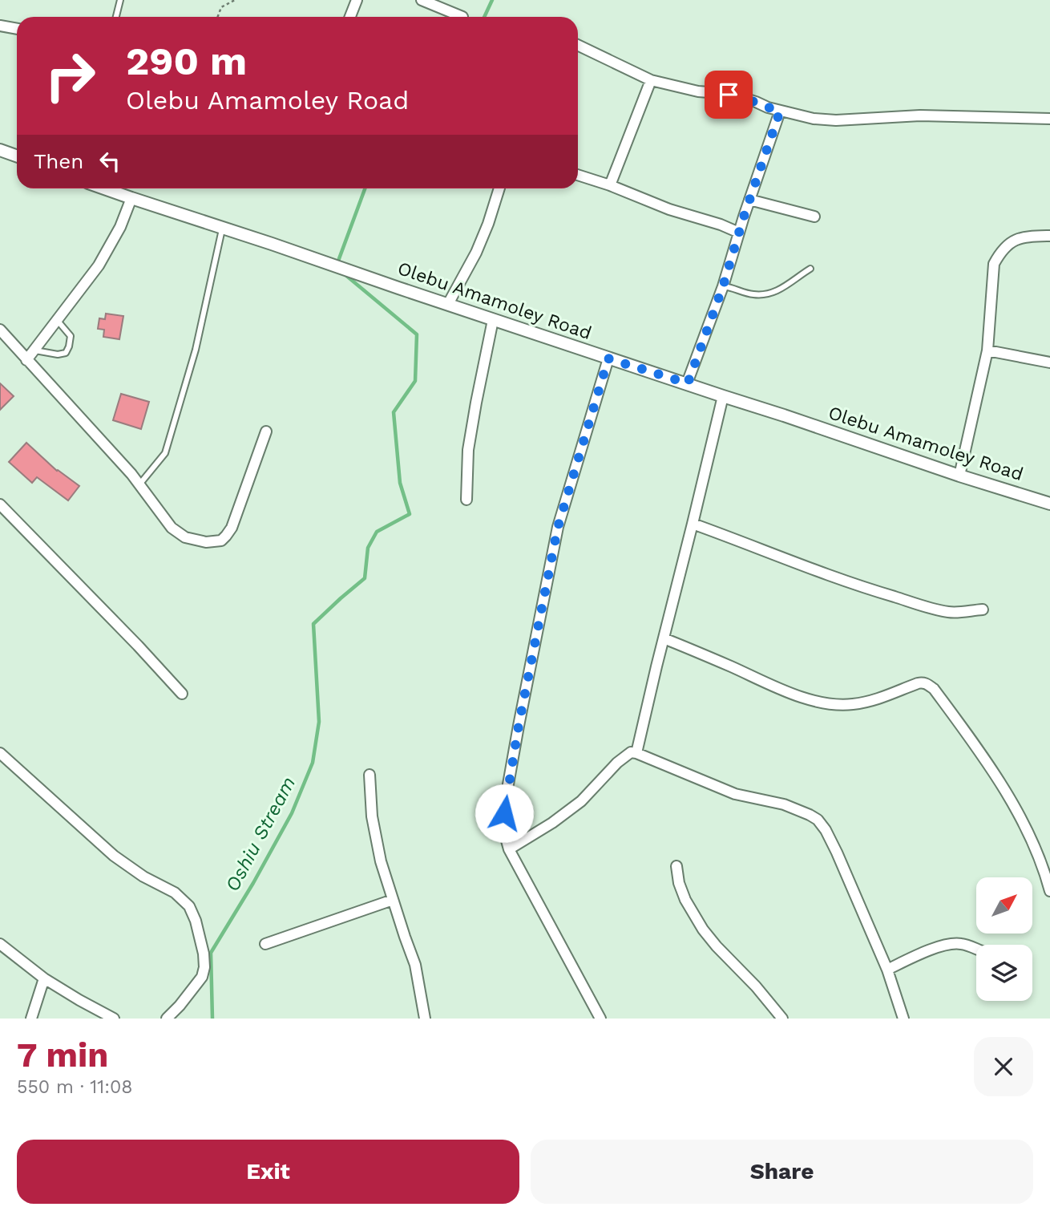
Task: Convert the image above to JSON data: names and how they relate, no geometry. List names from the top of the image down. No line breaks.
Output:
{"streets":{"street":["Olebu Amamoley Road"]},"water":["Oshiu Stream"],"north":"top right","page":{"turn":["290 m","Olebu Amamoley Road"],"then":"Then","heading":["7 min","550 m · 11:08"],"buttons":["Exit","Share"]}}
